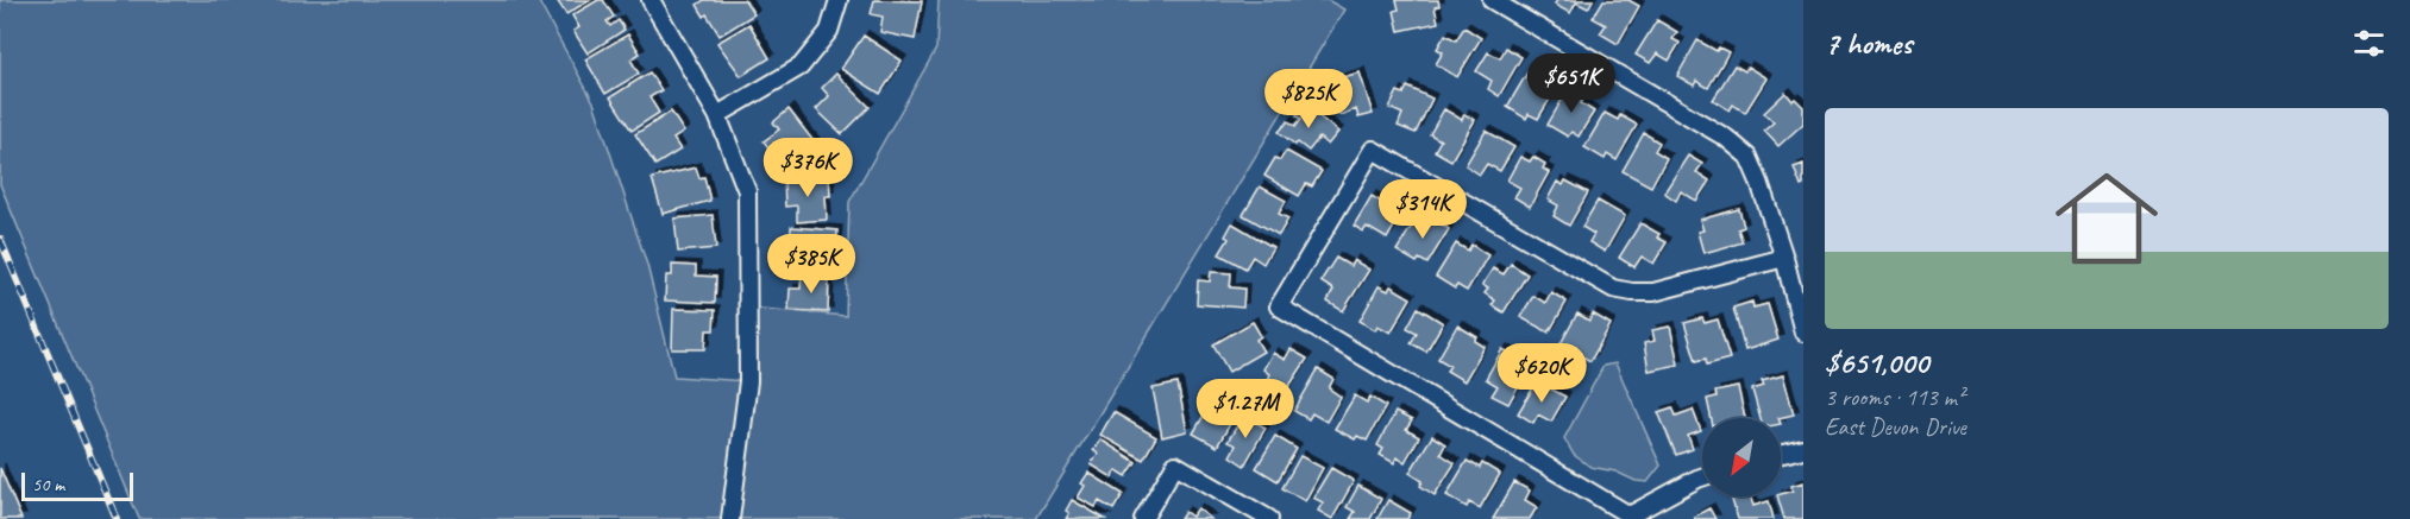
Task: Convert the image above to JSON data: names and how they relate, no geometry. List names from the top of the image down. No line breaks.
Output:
{"scale_bar":"50 m","north":"bottom left","page":{"heading":"7 homes","price":["$651K","$825K","$376K","$314K","$385K","$620K","$1.27M"],"list":[{"name":"$651,000","note":"3 rooms · 113 m² · East Devon Drive"}],"scale":"50 m"}}
